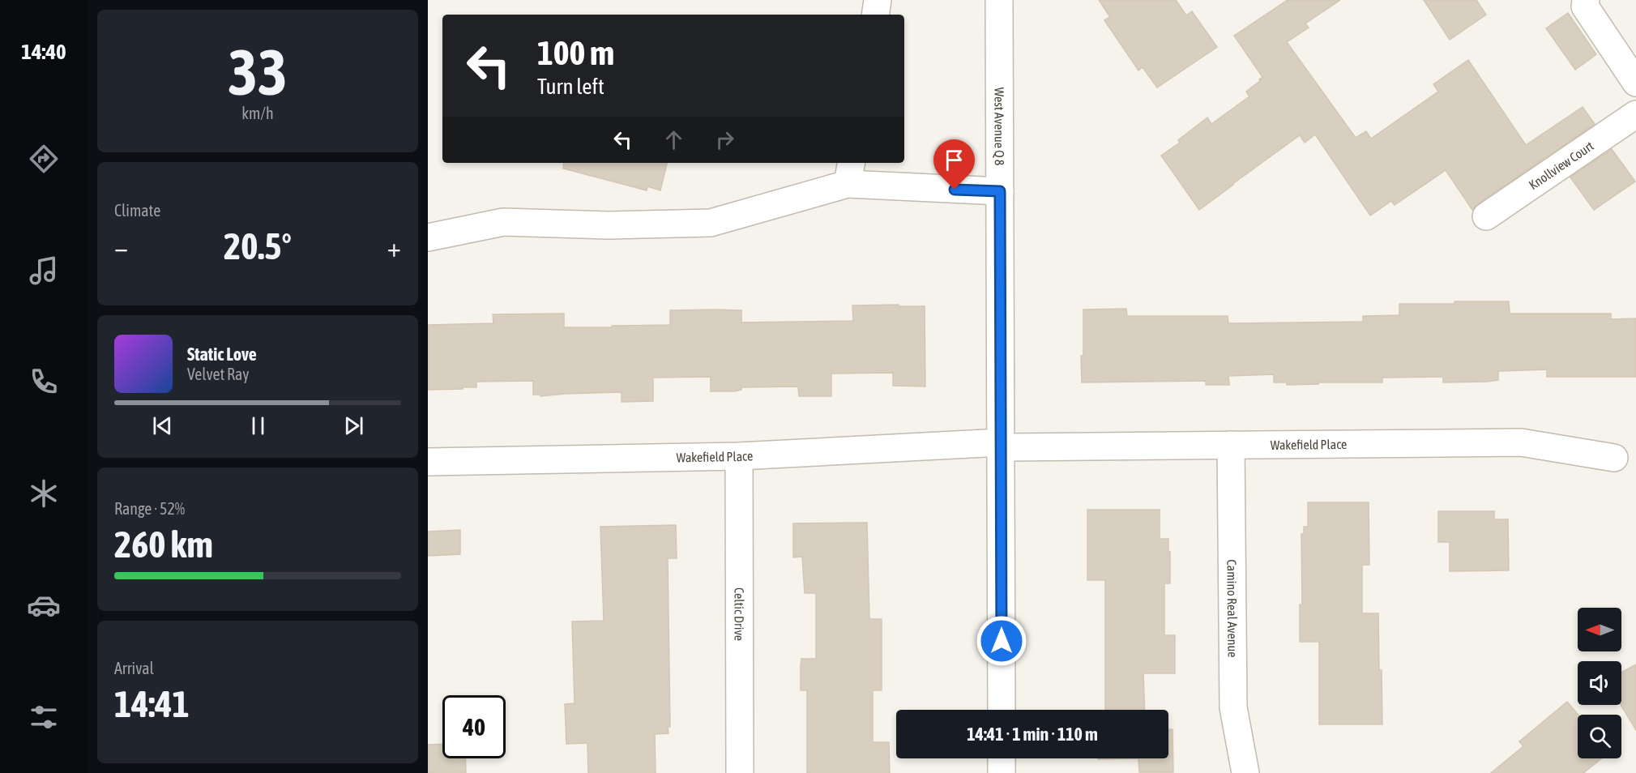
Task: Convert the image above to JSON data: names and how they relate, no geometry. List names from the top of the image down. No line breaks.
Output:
{"streets":{"street":["West Avenue Q 8","Knollview Court","Wakefield Place","Camino Real Avenue","Celtic Drive"]},"crossings":[["West Avenue Q 8","Wakefield Place"],["Wakefield Place","Camino Real Avenue"],["Wakefield Place","Celtic Drive"]],"north":"left","page":{"tabs":"14:40","tile":[["33","km/h"],"Climate",["Range · 52%","260 km"],["Arrival","14:41"]],"turn":["100 m","Turn left"],"heat":["−","20.5°","+"],"song":["Static Love","Velvet Ray"],"limit":"40","trip":"14:41 · 1 min · 110 m"}}
